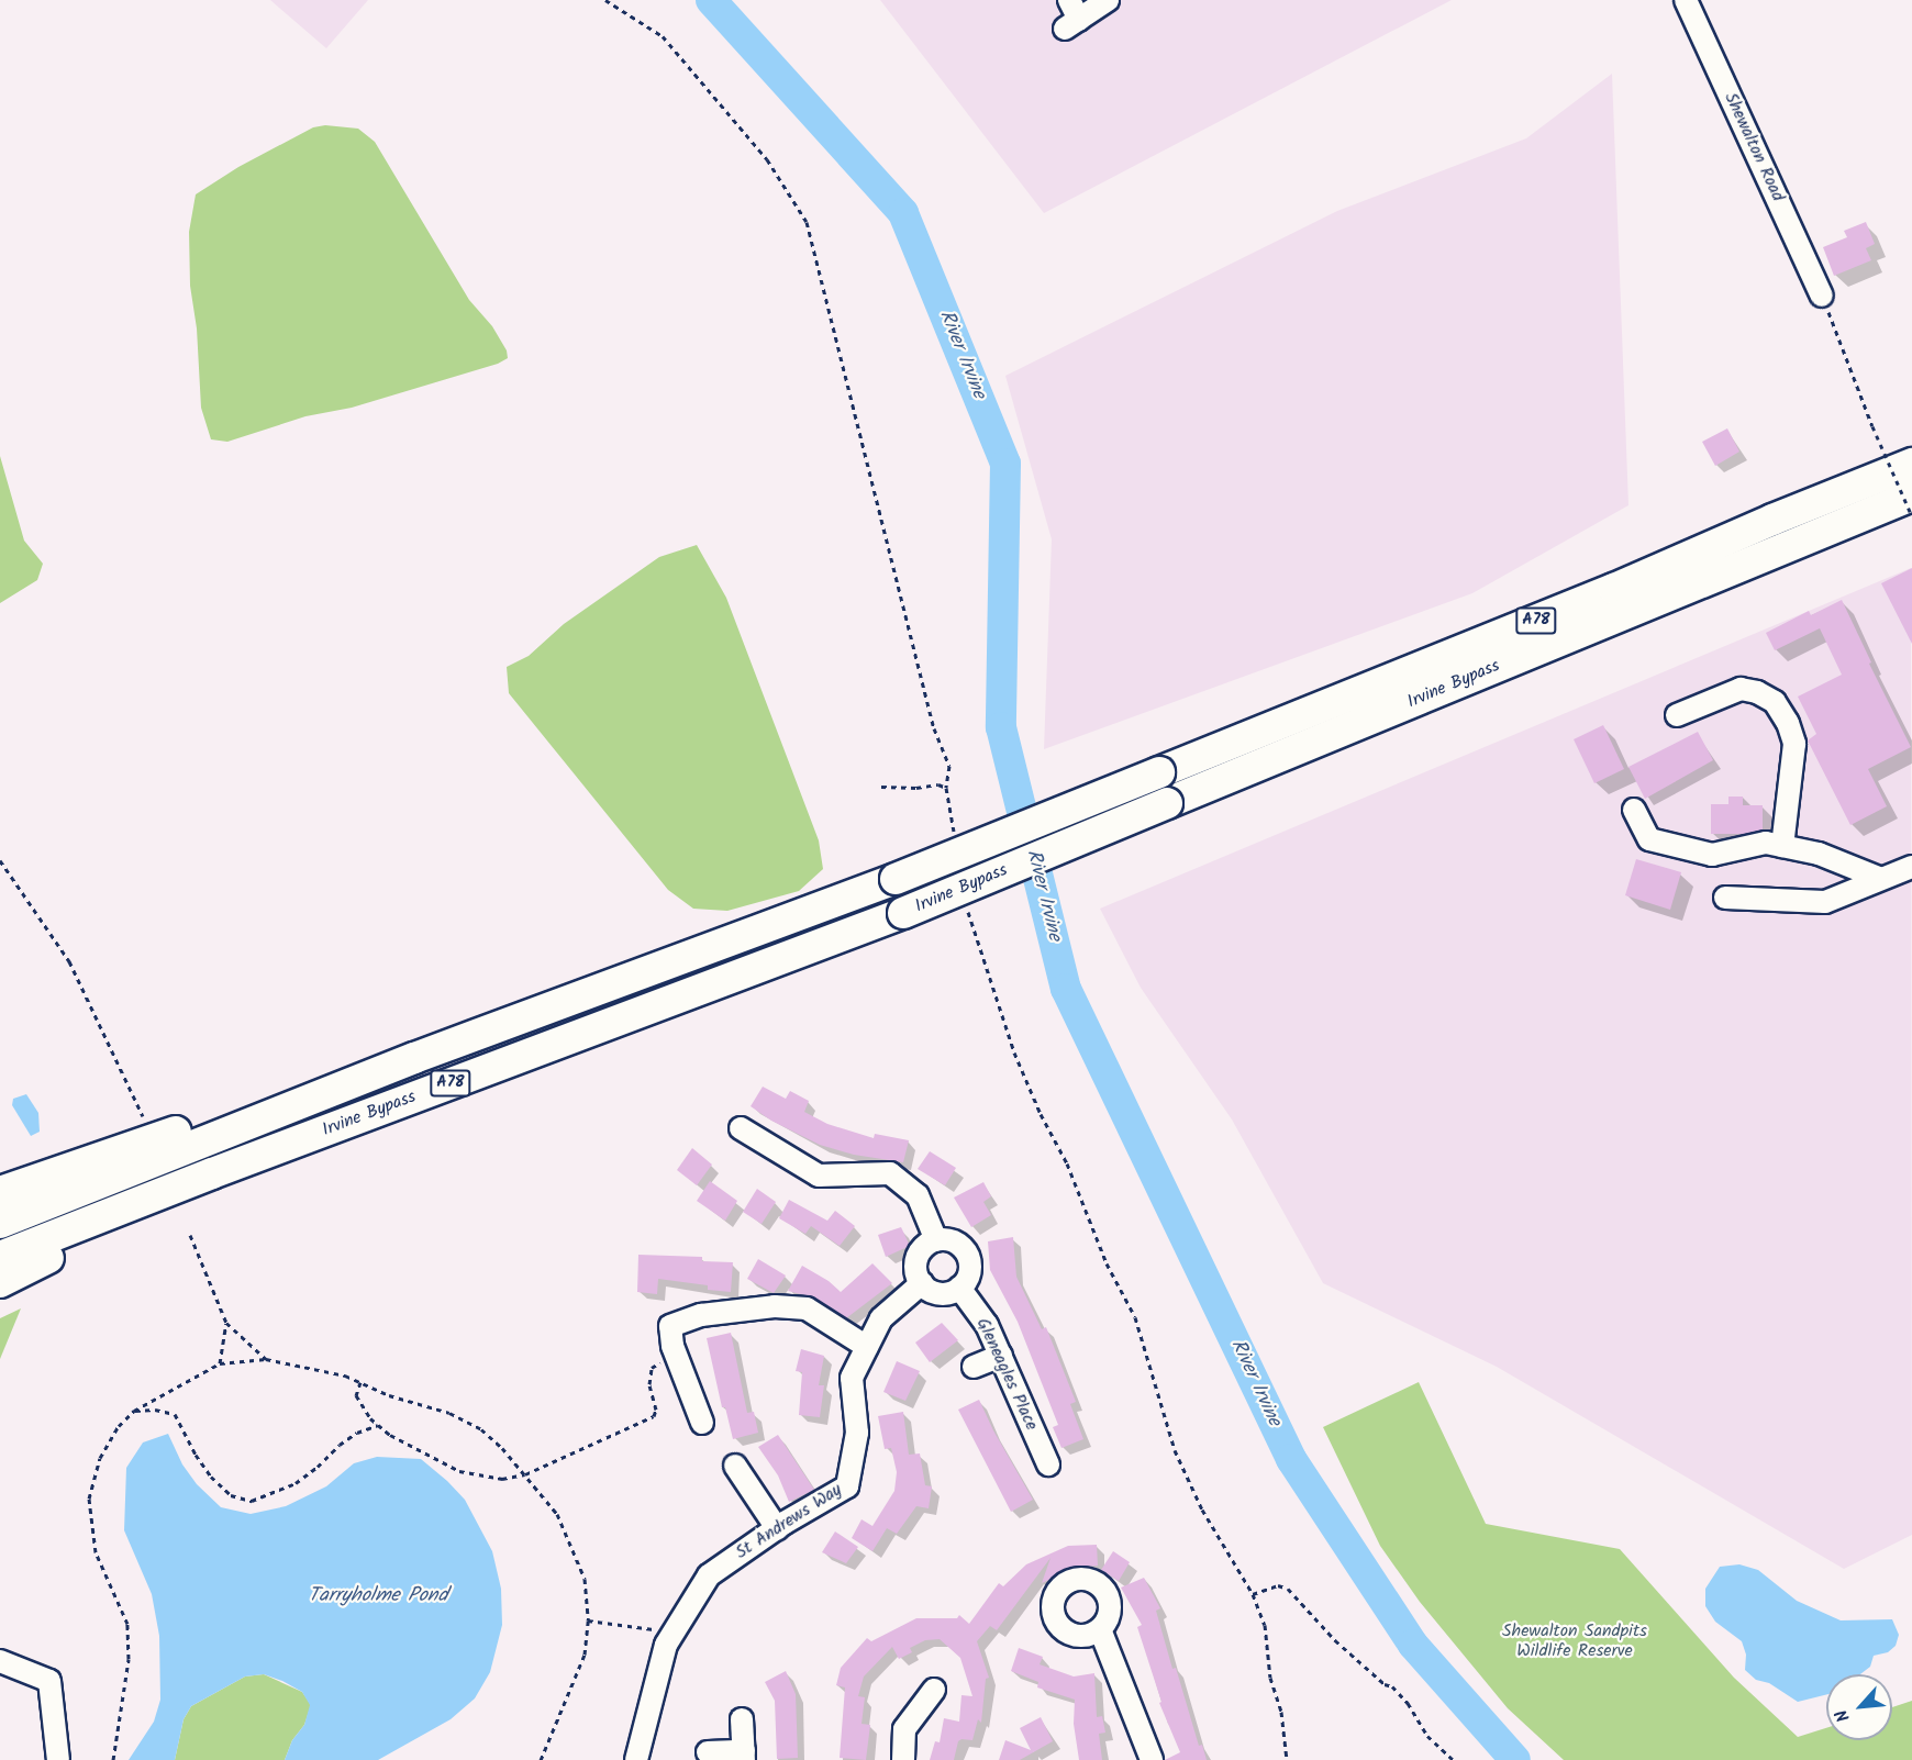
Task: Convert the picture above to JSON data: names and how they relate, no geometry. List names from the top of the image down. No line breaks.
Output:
{"streets":{"highway":["A78","Irvine Bypass"],"street":["Shewalton Road","Gleneagles Place","St Andrews Way"]},"crossings":[["A78","Irvine Bypass"],["Gleneagles Place","St Andrews Way"]],"water":["River Irvine","Tarryholme Pond"],"parks":["Shewalton Sandpits Wildlife Reserve"],"north":"bottom left"}
